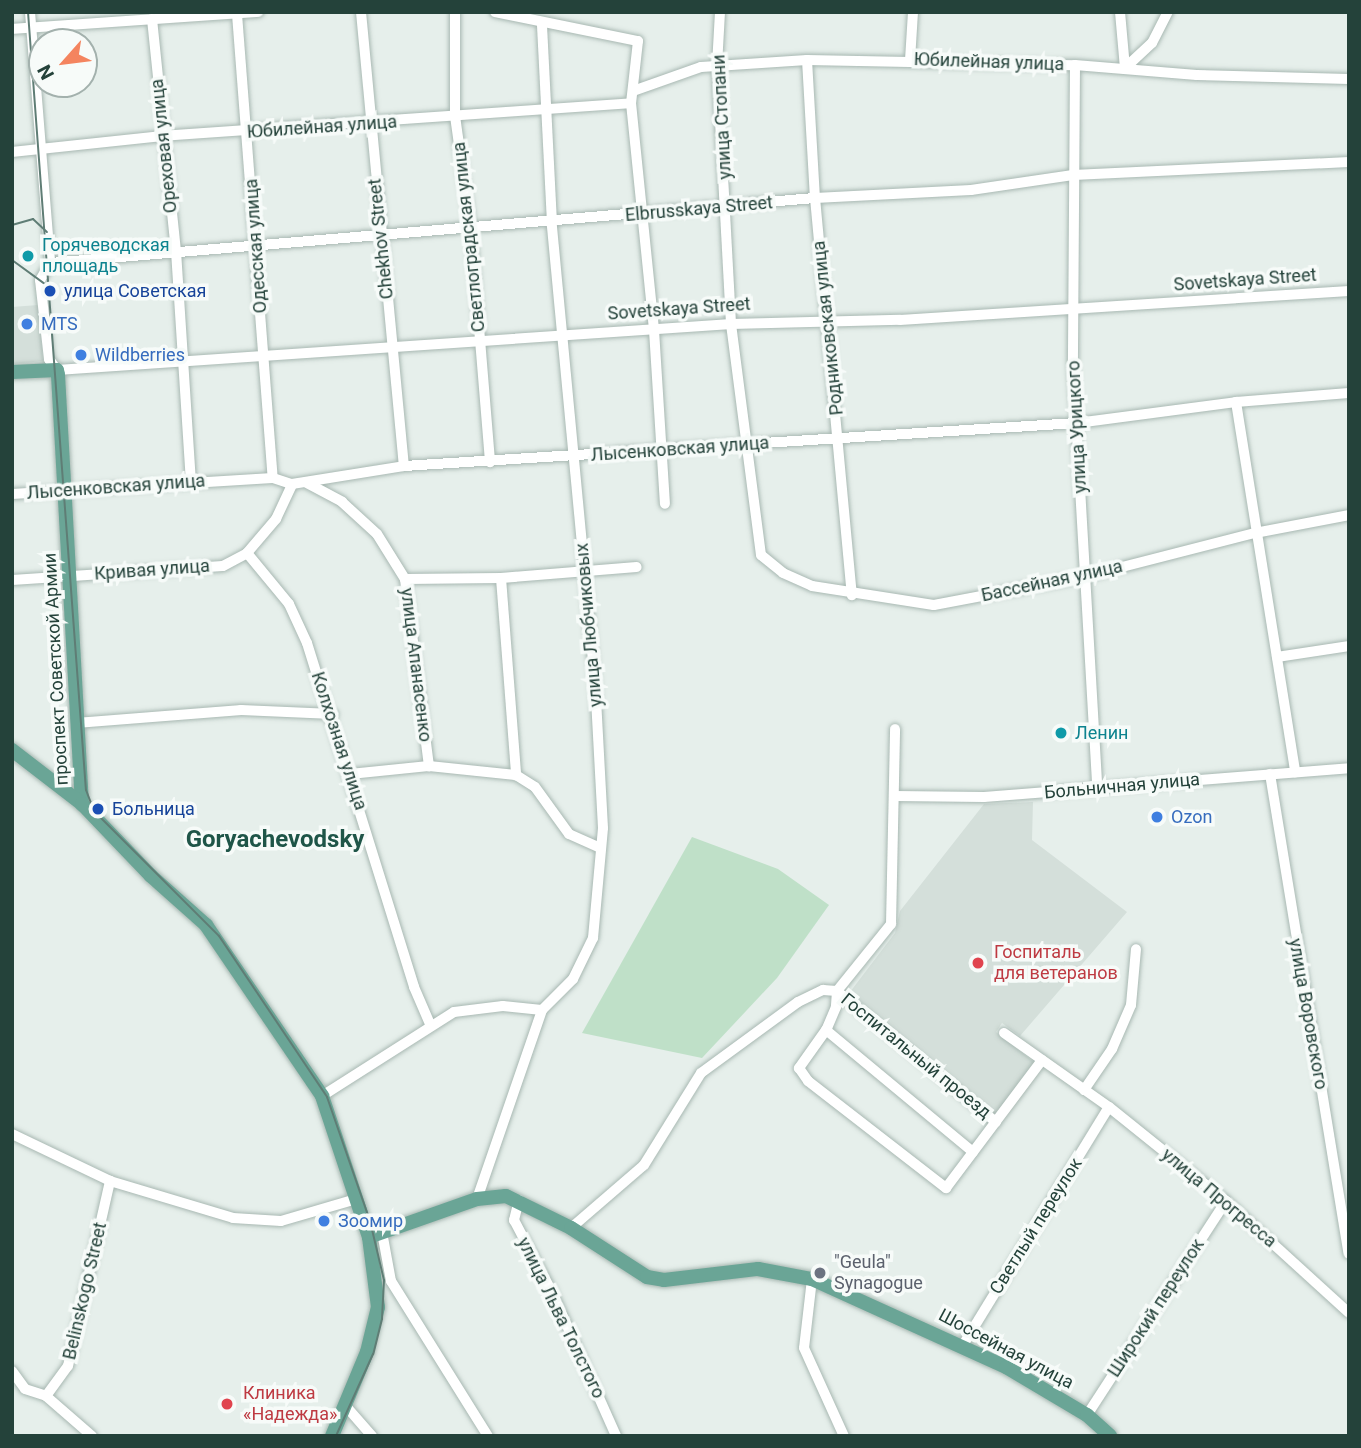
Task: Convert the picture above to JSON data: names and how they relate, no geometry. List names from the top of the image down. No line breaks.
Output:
{"streets":{"main road":["Sovetskaya Street","проспект Советской Армии","Шоссейная улица"],"street":["Юбилейная улица","улица Стопани","Ореховая улица","Elbrusskaya Street","Светлоградская улица","Chekhov Street","Одесская улица","Родниковская улица","улица Урицкого","Лысенковская улица","Кривая улица","Бассейная улица","улица Любчиковых","улица Апанасенко","Колхозная улица","Больничная улица","улица Воровского","Госпитальный проезд","улица Прогресса","Светлый переулок","Belinskogo Street","Широкий переулок","улица Льва Толстого"]},"crossings":[["Юбилейная улица","улица Стопани"],["Юбилейная улица","Ореховая улица"],["Юбилейная улица","Светлоградская улица"],["Юбилейная улица","Chekhov Street"],["Юбилейная улица","Одесская улица"],["Юбилейная улица","Родниковская улица"],["Юбилейная улица","улица Урицкого"],["Юбилейная улица","улица Любчиковых"],["Юбилейная улица","проспект Советской Армии"],["улица Стопани","Elbrusskaya Street"],["улица Стопани","Sovetskaya Street"],["улица Стопани","Лысенковская улица"],["улица Стопани","Бассейная улица"],["Ореховая улица","Elbrusskaya Street"],["Ореховая улица","Sovetskaya Street"],["Ореховая улица","Лысенковская улица"],["Elbrusskaya Street","Светлоградская улица"],["Elbrusskaya Street","Chekhov Street"],["Elbrusskaya Street","Одесская улица"],["Elbrusskaya Street","Родниковская улица"],["Elbrusskaya Street","улица Урицкого"],["Elbrusskaya Street","улица Любчиковых"],["Elbrusskaya Street","проспект Советской Армии"],["Светлоградская улица","Sovetskaya Street"],["Светлоградская улица","Лысенковская улица"],["Chekhov Street","Sovetskaya Street"],["Chekhov Street","Лысенковская улица"],["Одесская улица","Sovetskaya Street"],["Одесская улица","Лысенковская улица"],["Sovetskaya Street","Родниковская улица"],["Sovetskaya Street","улица Урицкого"],["Sovetskaya Street","улица Любчиковых"],["Sovetskaya Street","проспект Советской Армии"],["Родниковская улица","Лысенковская улица"],["Родниковская улица","Бассейная улица"],["улица Урицкого","Лысенковская улица"],["улица Урицкого","Бассейная улица"],["улица Урицкого","Больничная улица"],["Лысенковская улица","Кривая улица"],["Лысенковская улица","улица Любчиковых"],["Лысенковская улица","улица Апанасенко"],["Лысенковская улица","проспект Советской Армии"],["Кривая улица","проспект Советской Армии"],["Кривая улица","Колхозная улица"],["улица Любчиковых","Шоссейная улица"],["проспект Советской Армии","Шоссейная улица"],["Больничная улица","улица Воровского"],["улица Прогресса","Светлый переулок"],["улица Прогресса","Широкий переулок"],["Светлый переулок","Шоссейная улица"],["Широкий переулок","Шоссейная улица"],["улица Льва Толстого","Шоссейная улица"]],"districts":["Goryachevodsky"],"places":["Горячеводская площадь","улица Советская","MTS","Wildberries","Ленин","Больница","Ozon","Госпиталь для ветеранов","Зоомир","\"Geula\" Synagogue","Клиника «Надежда»"],"north":"bottom left"}
